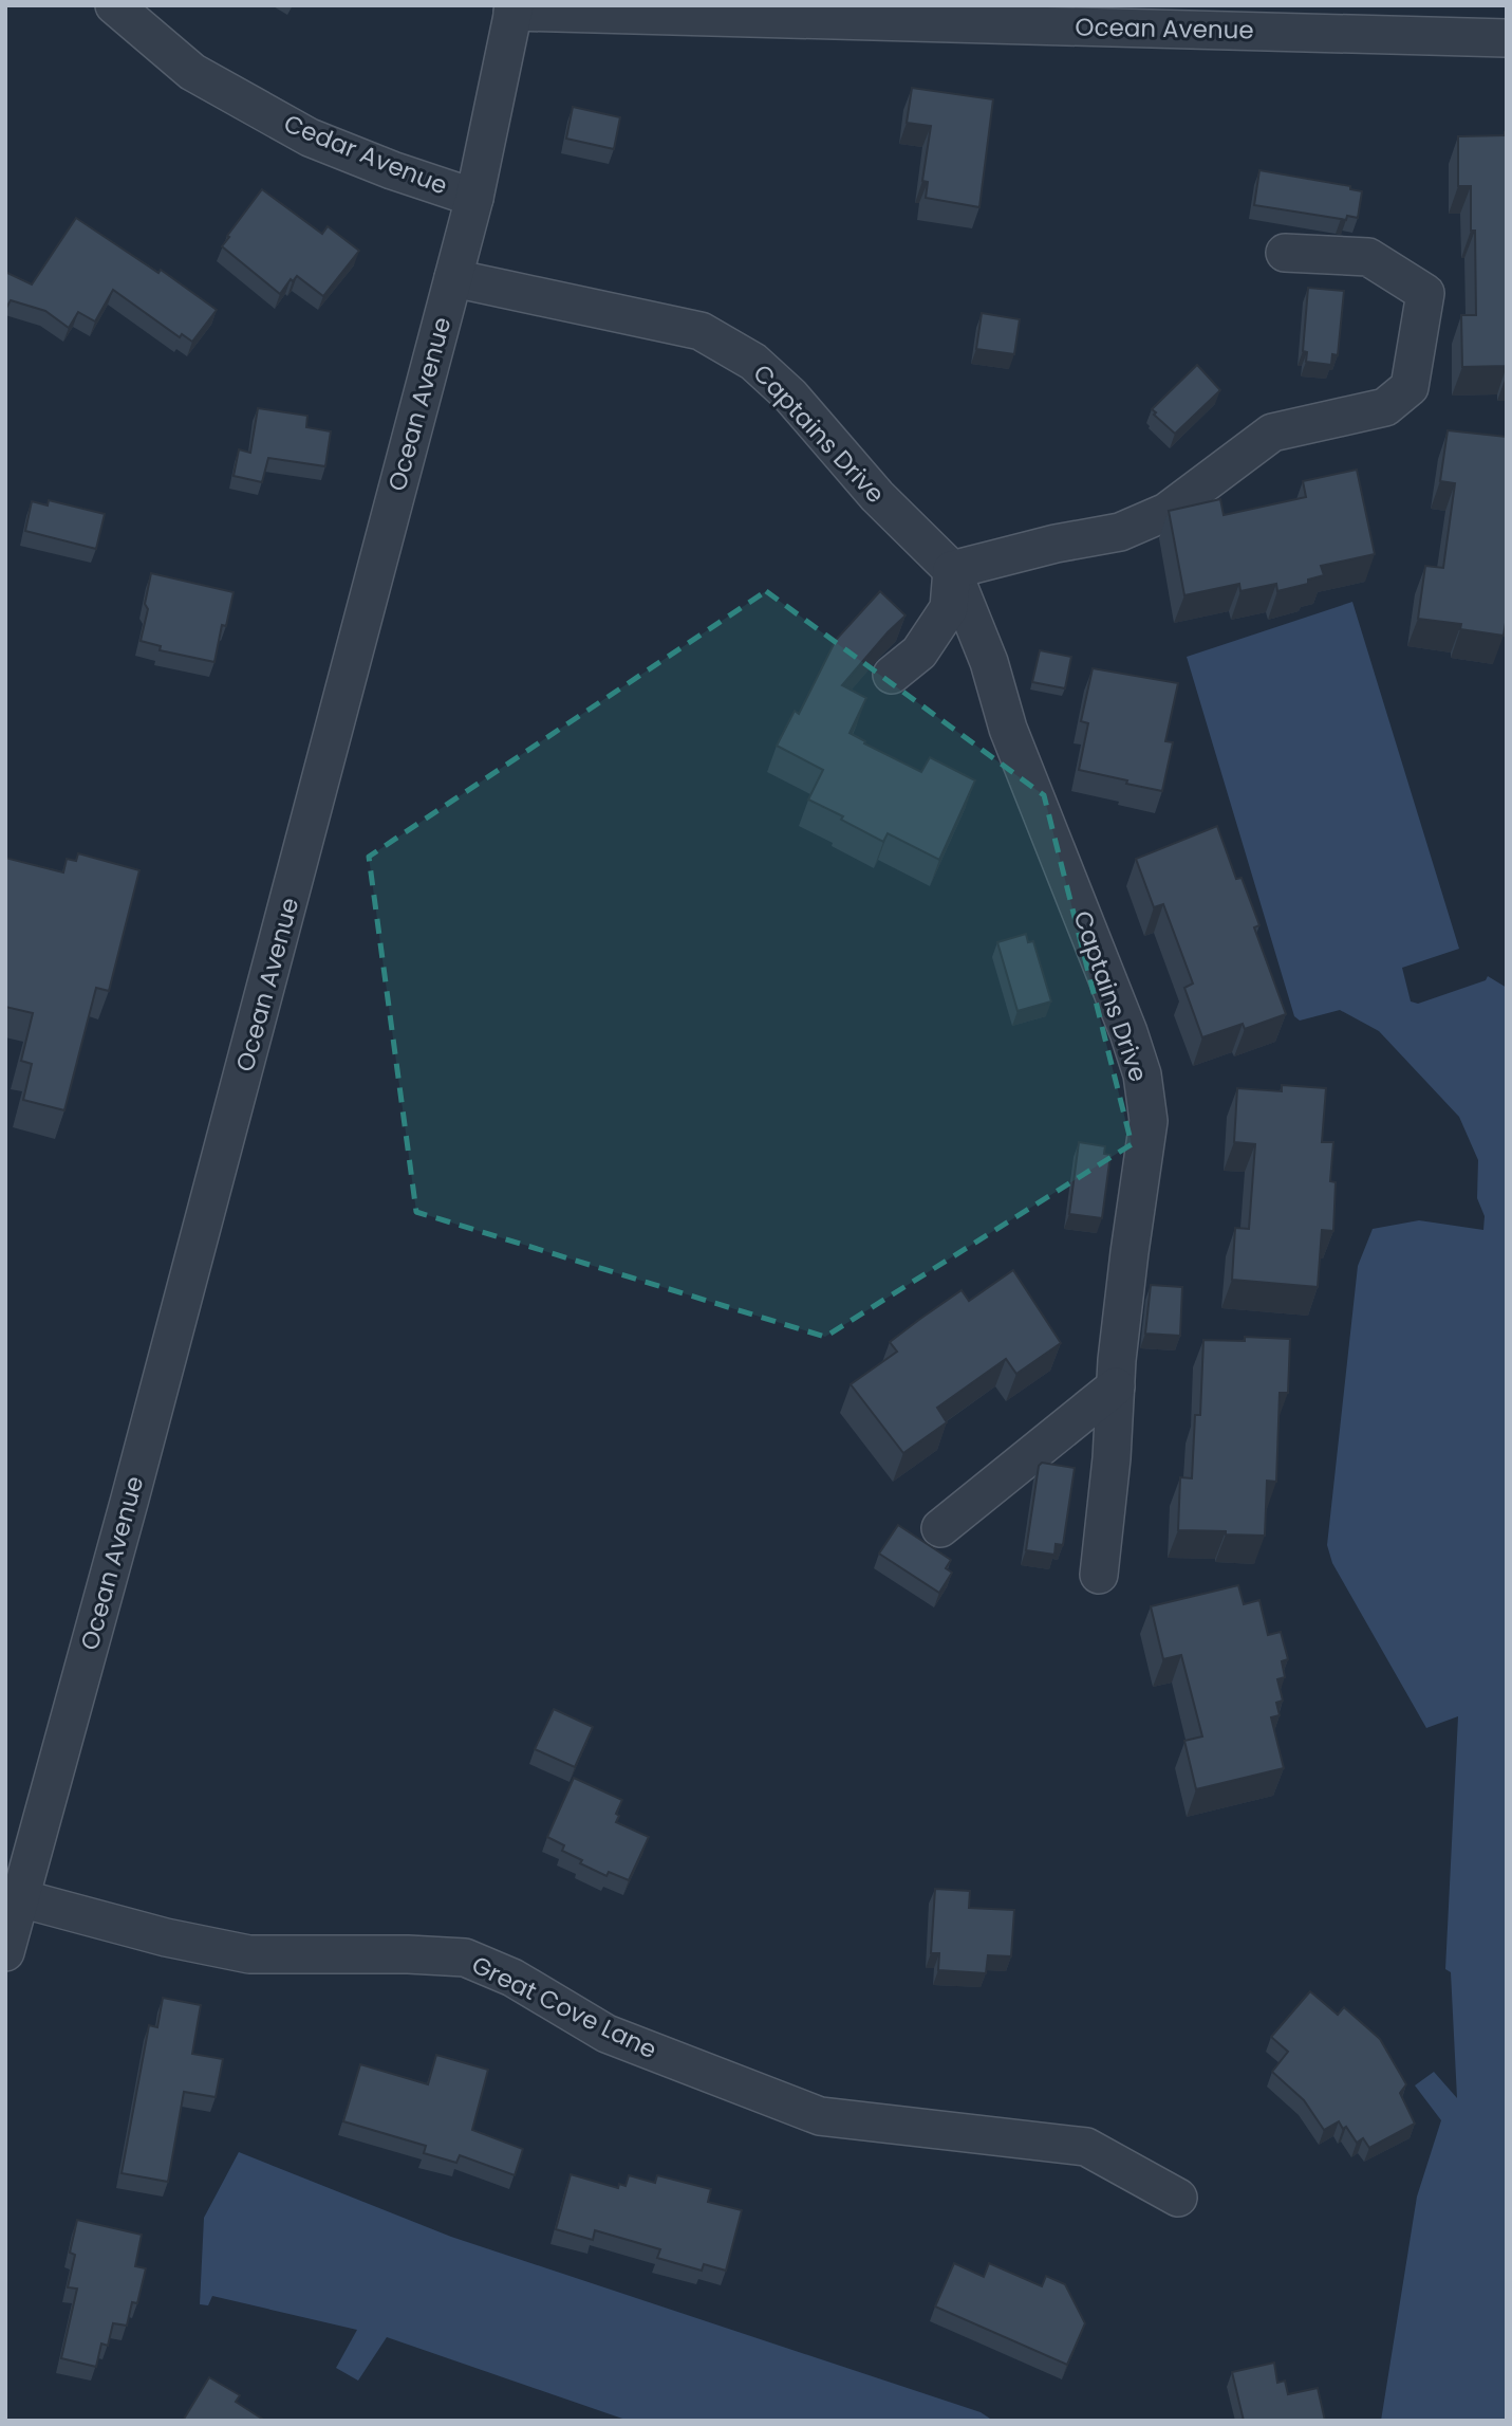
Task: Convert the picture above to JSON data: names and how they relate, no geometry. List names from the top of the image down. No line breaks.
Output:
{"streets":{"street":["Ocean Avenue","Cedar Avenue","Captains Drive","Great Cove Lane"]},"crossings":[["Ocean Avenue","Cedar Avenue"],["Ocean Avenue","Captains Drive"],["Ocean Avenue","Great Cove Lane"]]}
